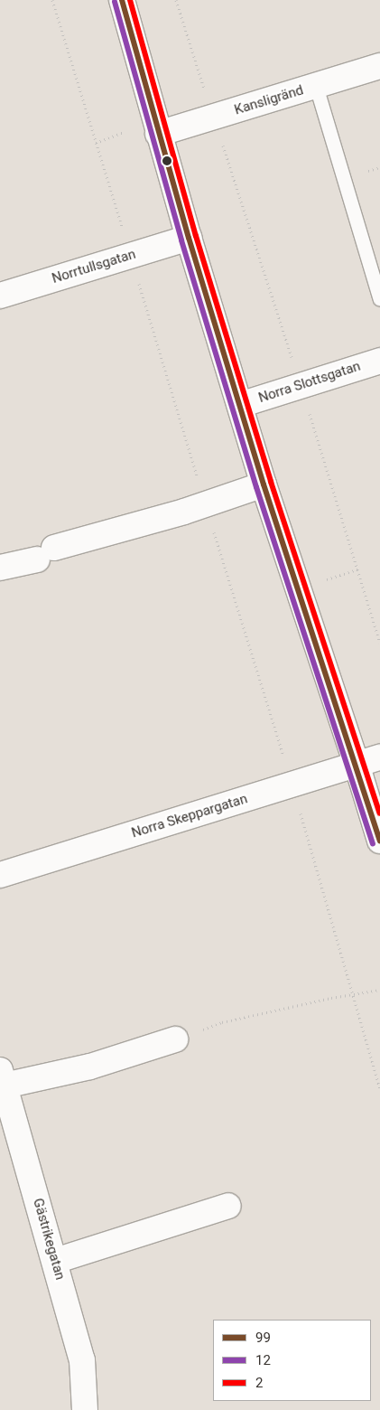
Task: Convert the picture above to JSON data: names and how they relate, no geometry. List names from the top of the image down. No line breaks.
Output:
{"streets":{"street":["Kansligränd","Norrtullsgatan","Norra Slottsgatan","Norra Skeppargatan","Gästrikegatan"]},"lines":["transit line 99","transit line 2","transit line 12"],"legend":["99","12","2"]}
